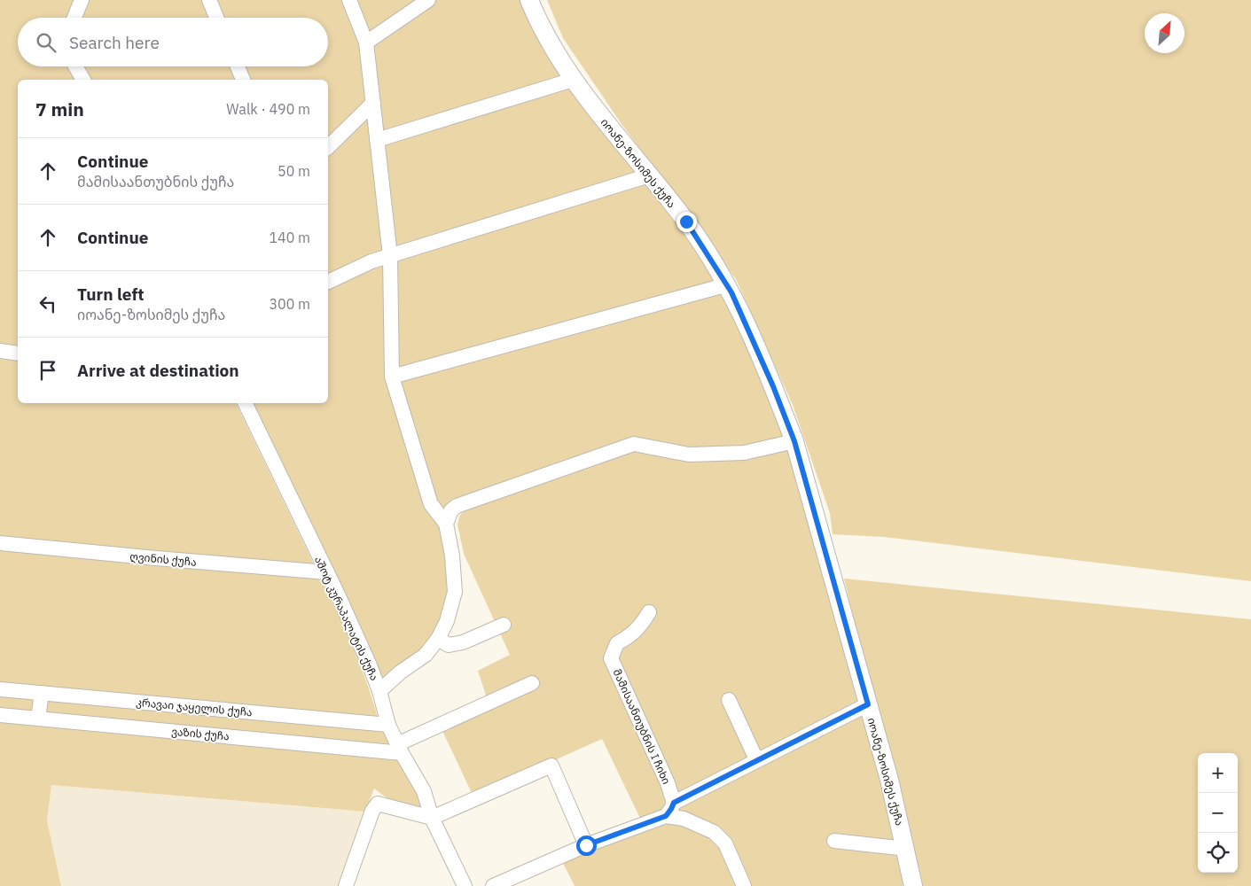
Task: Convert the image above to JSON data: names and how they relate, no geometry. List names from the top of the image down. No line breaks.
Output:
{"streets":{"street":["იოანე-ზოსიმეს ქუჩა","ღვინის ქუჩა","აშოტ კურაპალატის ქუჩა","კრავაი ჯაყელის ქუჩა","მამისაანთუბნის I ჩიხი","ვაზის ქუჩა"]},"crossings":[["ღვინის ქუჩა","აშოტ კურაპალატის ქუჩა"],["აშოტ კურაპალატის ქუჩა","კრავაი ჯაყელის ქუჩა"],["აშოტ კურაპალატის ქუჩა","ვაზის ქუჩა"]],"north":"top right","page":{"search":"Search here","heading":["7 min","Walk · 490 m"],"list":[["Continue","მამისაანთუბნის ქუჩა","50 m"],["Continue","140 m"],["Turn left","იოანე-ზოსიმეს ქუჩა","300 m"],"Arrive at destination"],"map_buttons":["+","−"]}}
